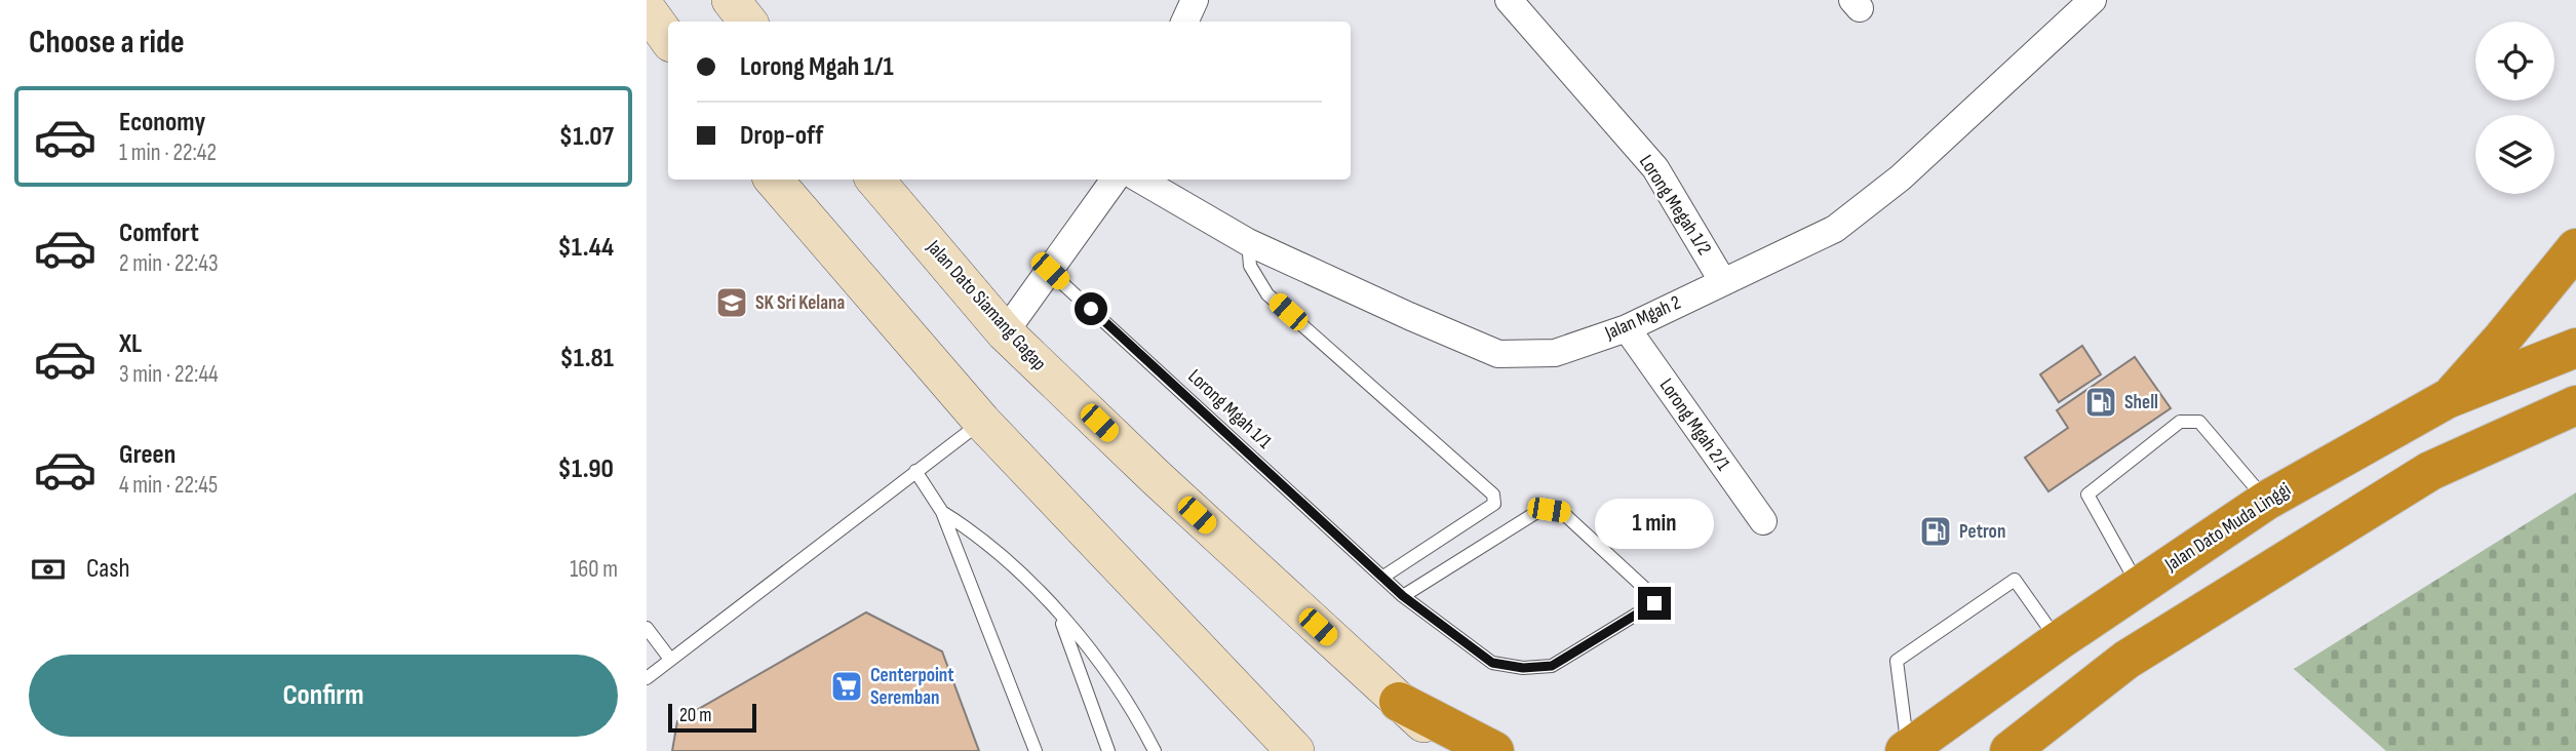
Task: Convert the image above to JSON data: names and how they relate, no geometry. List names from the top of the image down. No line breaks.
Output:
{"streets":{"highway":["Jalan Dato Muda Linggi"],"main road":["Jalan Dato Siamang Gagap"],"street":["Lorong Megah 1/2","Jalan Mgah 2","Lorong Mgah 2/1"],"lane":["Lorong Mgah 1/1"]},"crossings":[["Lorong Megah 1/2","Jalan Mgah 2"],["Jalan Mgah 2","Lorong Mgah 2/1"]],"places":{"school or university":["SK Sri Kelana"],"fuel station":["Shell","Petron"],"supermarket":["Centerpoint Seremban"]},"scale_bar":"20 m","page":{"heading":"Choose a ride","banner":["Lorong Mgah 1/1","Drop-off"],"list":[{"name":"Economy","note":"1 min · 22:42","value":"$1.07"},{"name":"Comfort","note":"2 min · 22:43","value":"$1.44"},{"name":"XL","note":"3 min · 22:44","value":"$1.81"},{"name":"Green","note":"4 min · 22:45","value":"$1.90"}],"bubble":"1 min","pay":["Cash","160 m"],"buttons":"Confirm","scale":"20 m"}}
